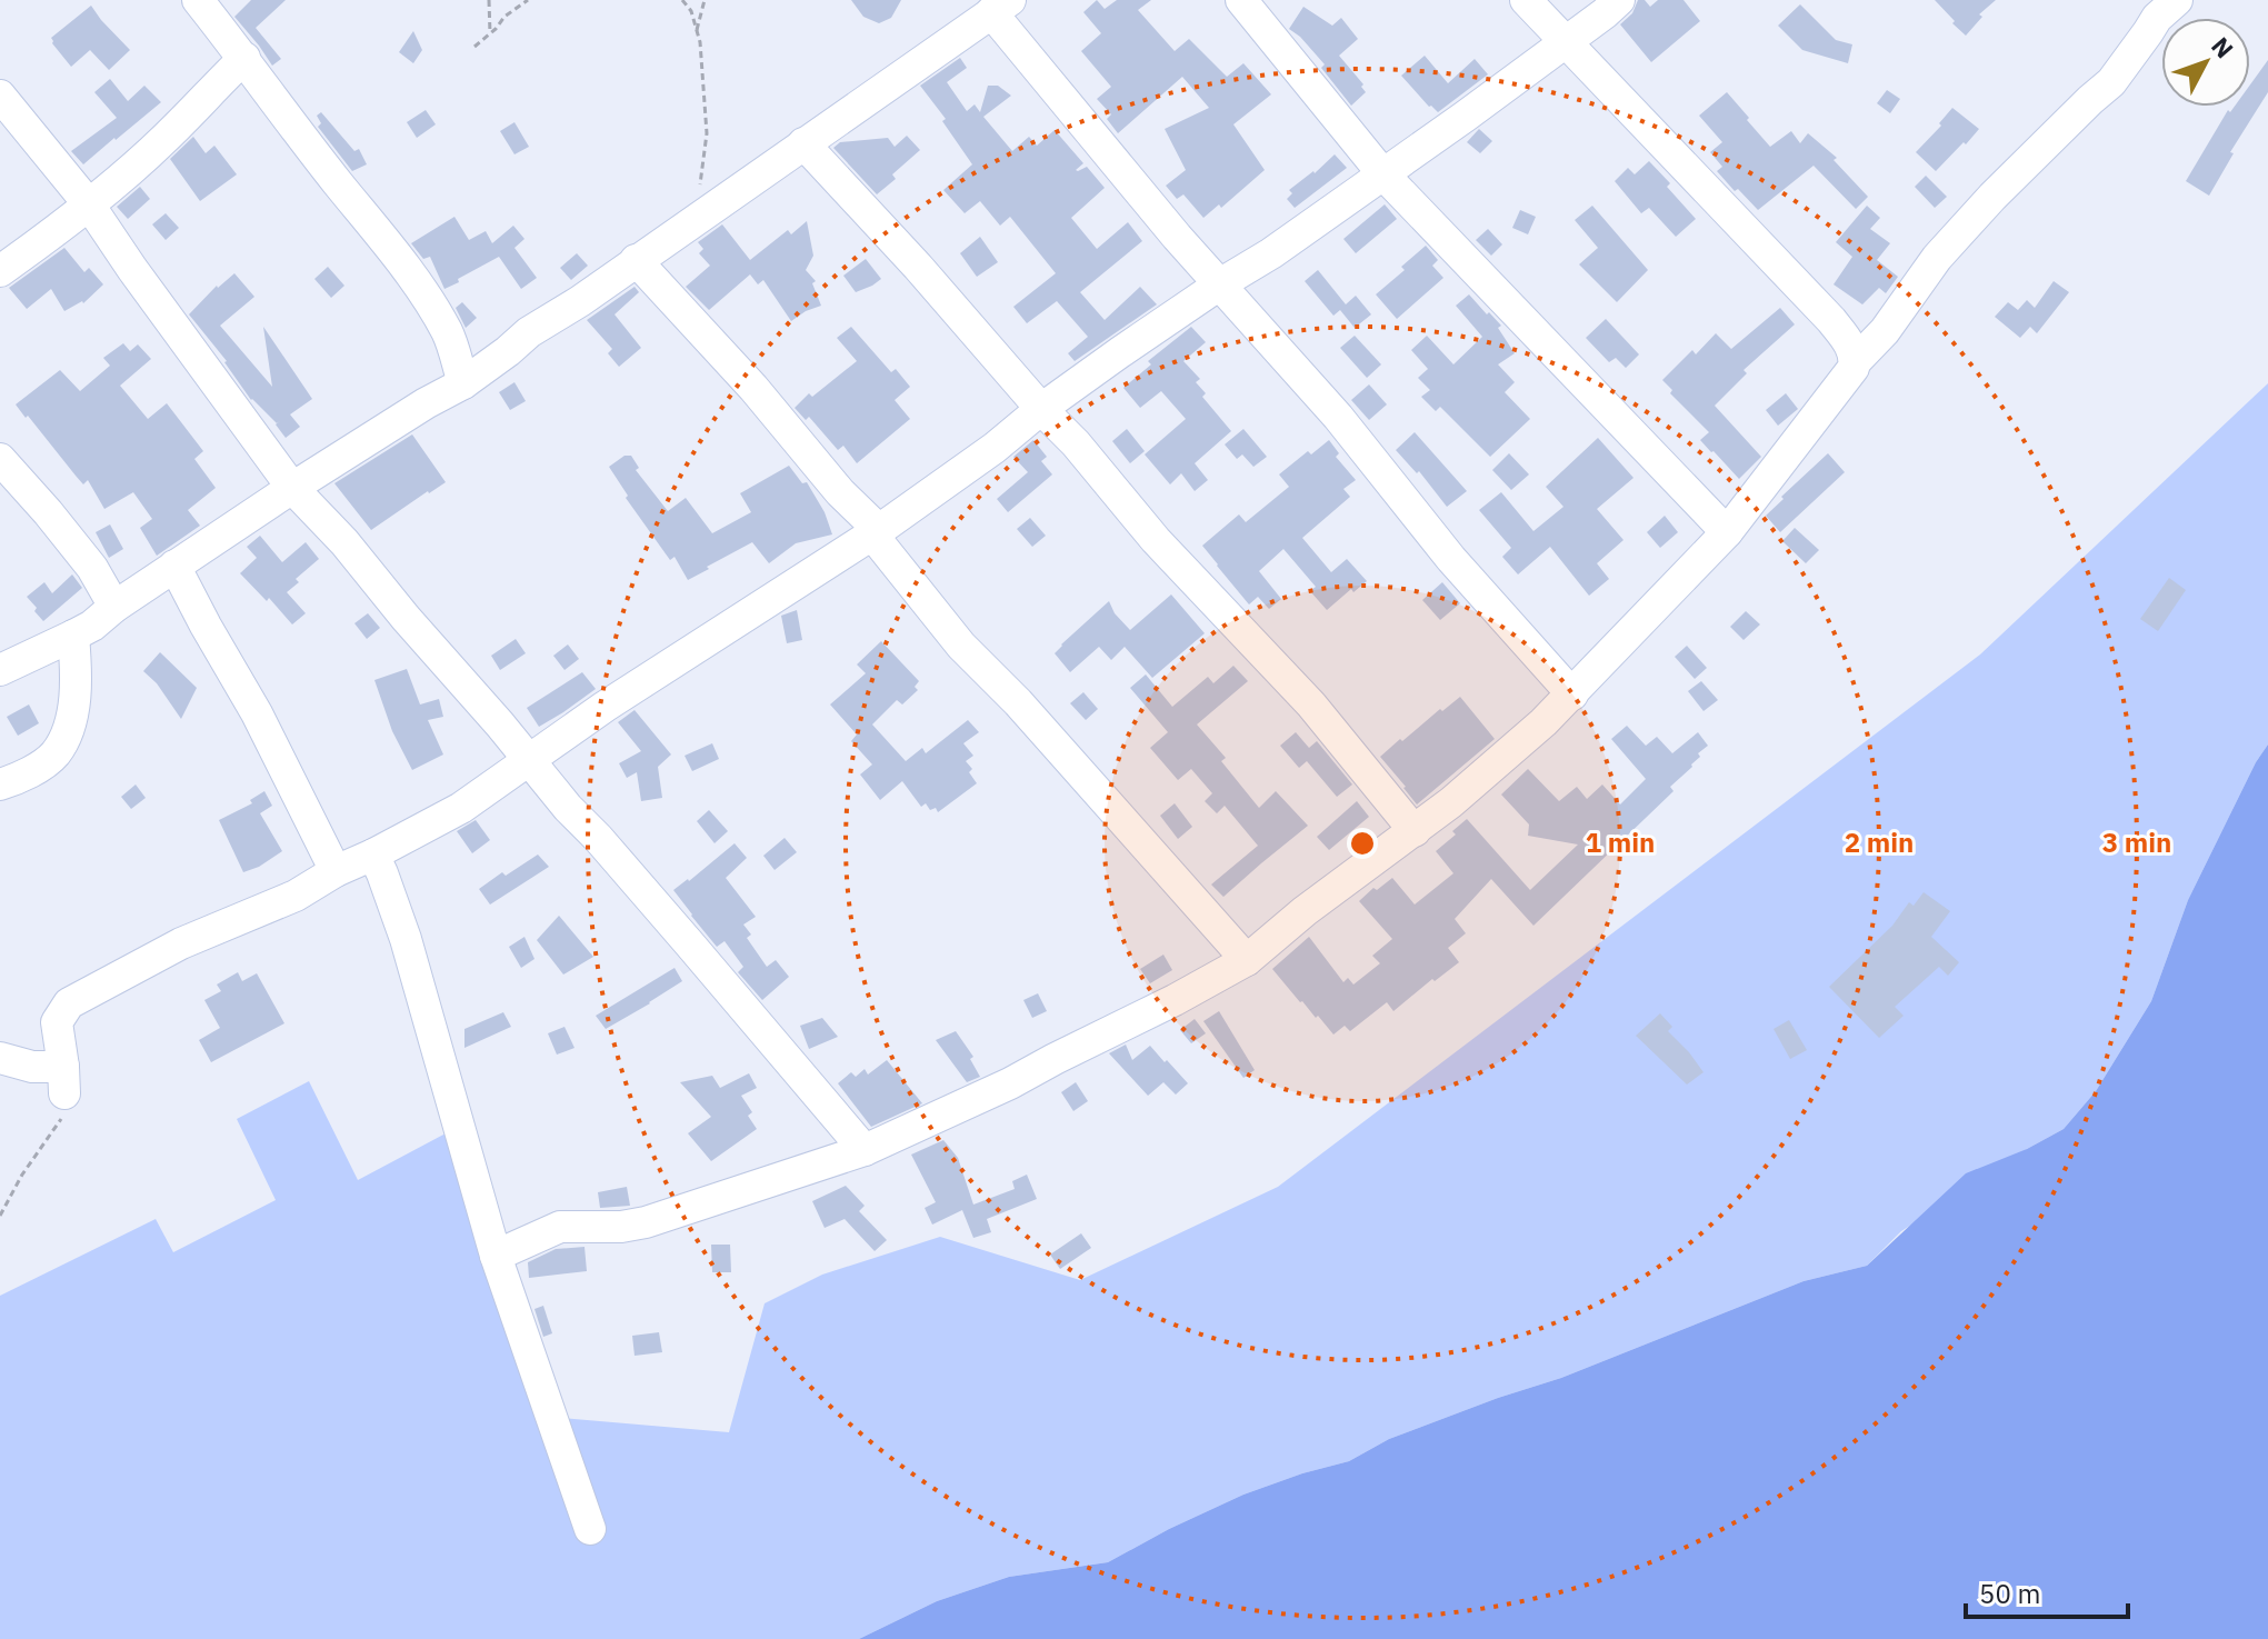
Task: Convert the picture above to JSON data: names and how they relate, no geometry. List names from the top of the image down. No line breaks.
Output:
{"scale_bar":"50 m","north":"top right","rings":["1 min","2 min","3 min"]}
